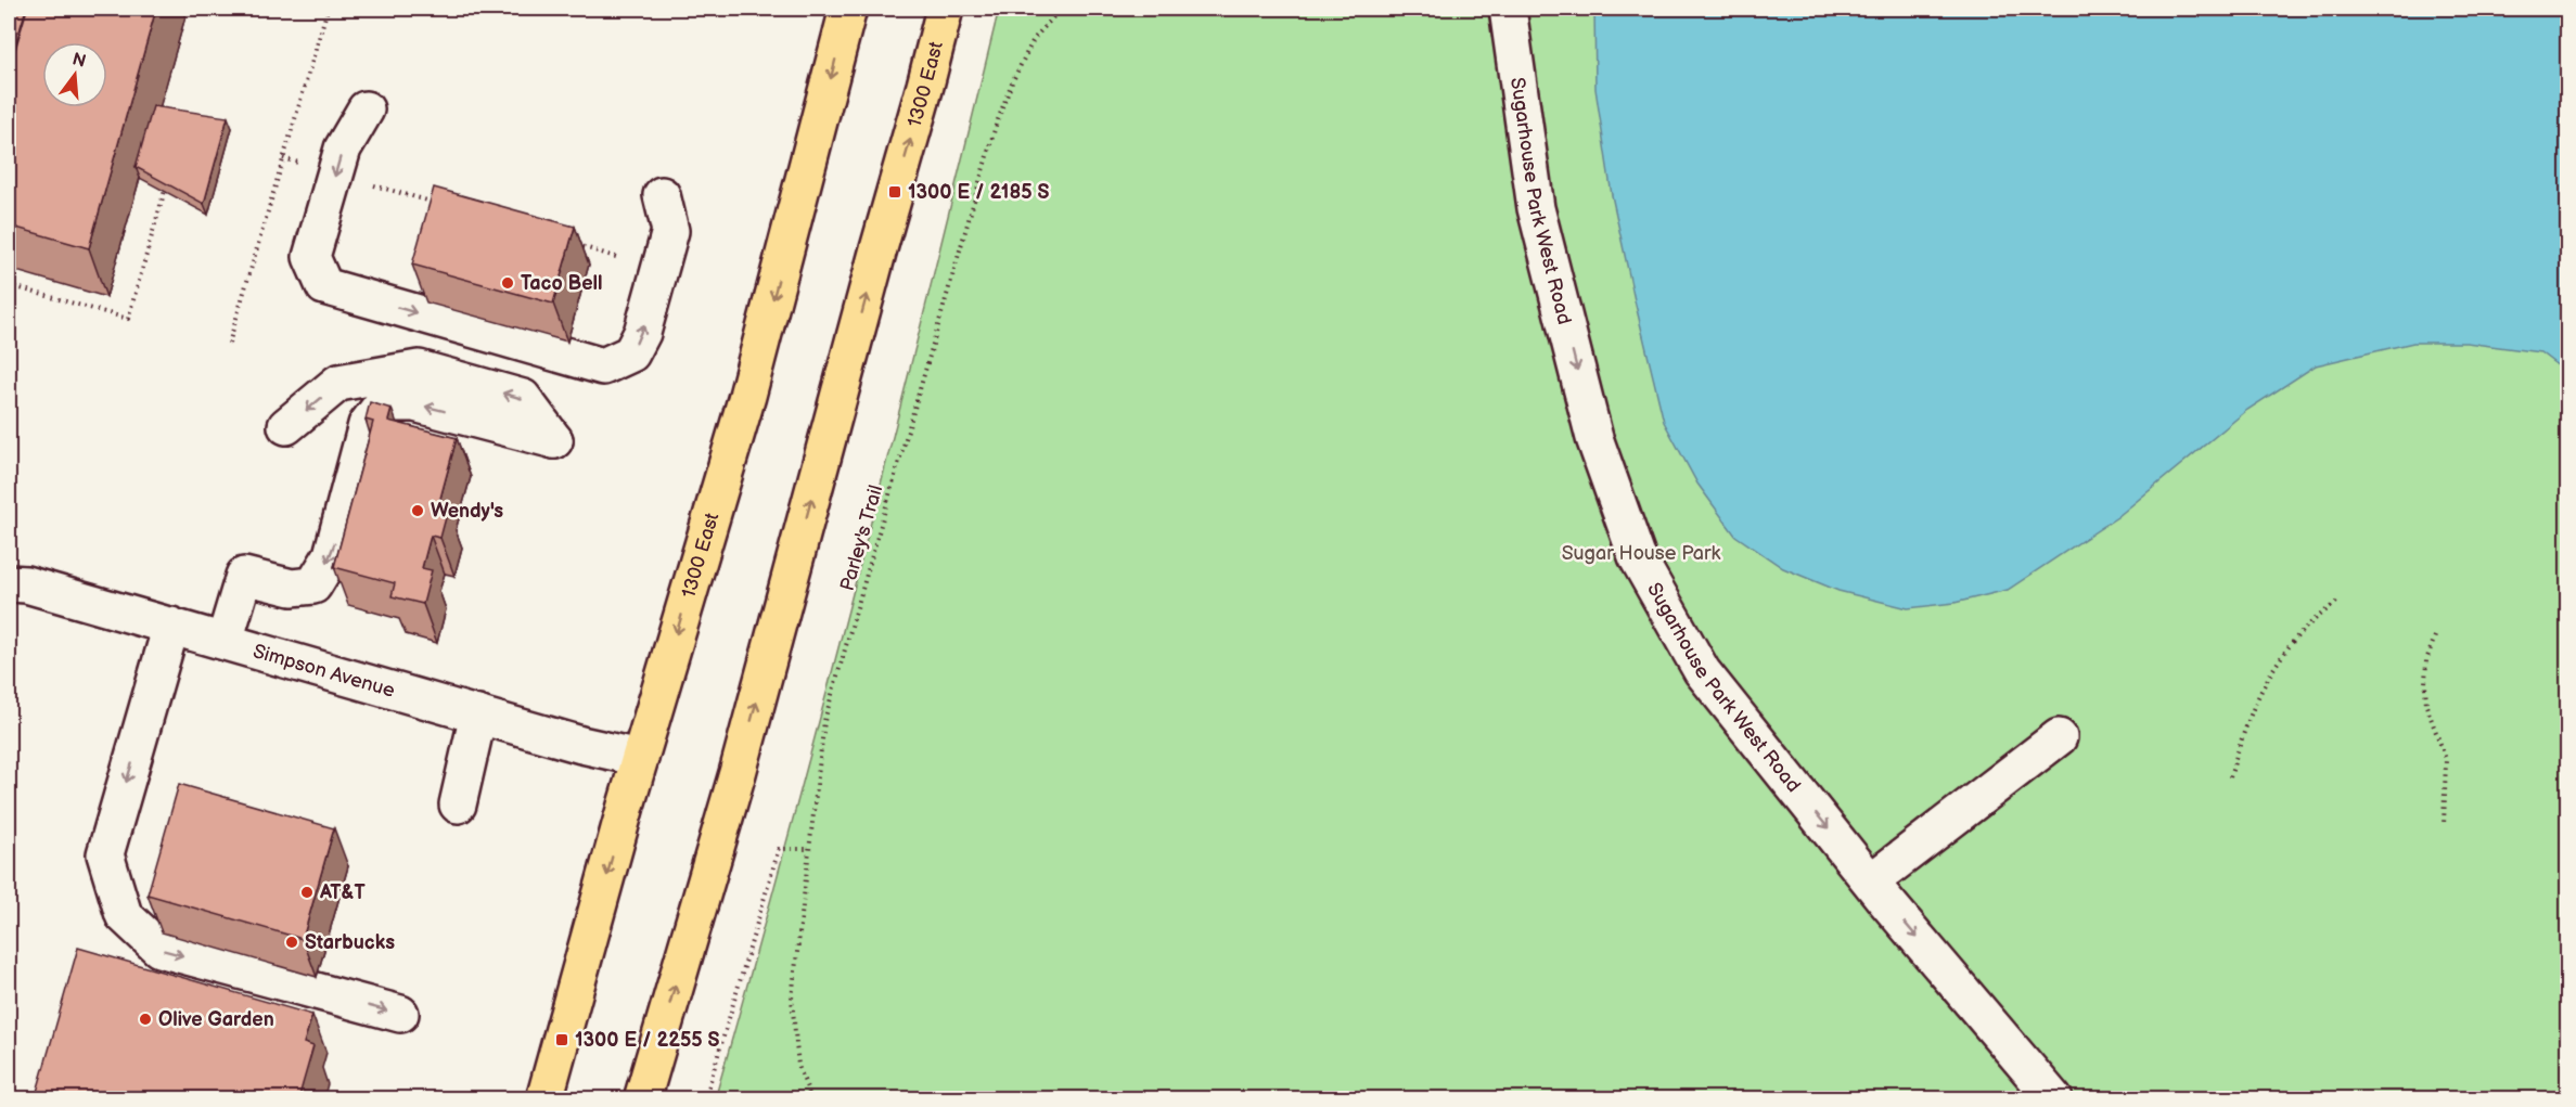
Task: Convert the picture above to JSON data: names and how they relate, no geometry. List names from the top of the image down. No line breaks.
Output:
{"streets":{"main road":["1300 East"],"street":["Sugarhouse Park West Road","Simpson Avenue"],"path":["Parley's Trail"]},"crossings":[["1300 East","Simpson Avenue"]],"one_way":["Sugarhouse Park West Road"],"parks":["Sugar House Park"],"places":{"transit":["1300 E / 2185 S","1300 E / 2255 S"],"other":["Taco Bell","Wendy's","AT&T","Starbucks","Olive Garden"]},"north":"top"}
